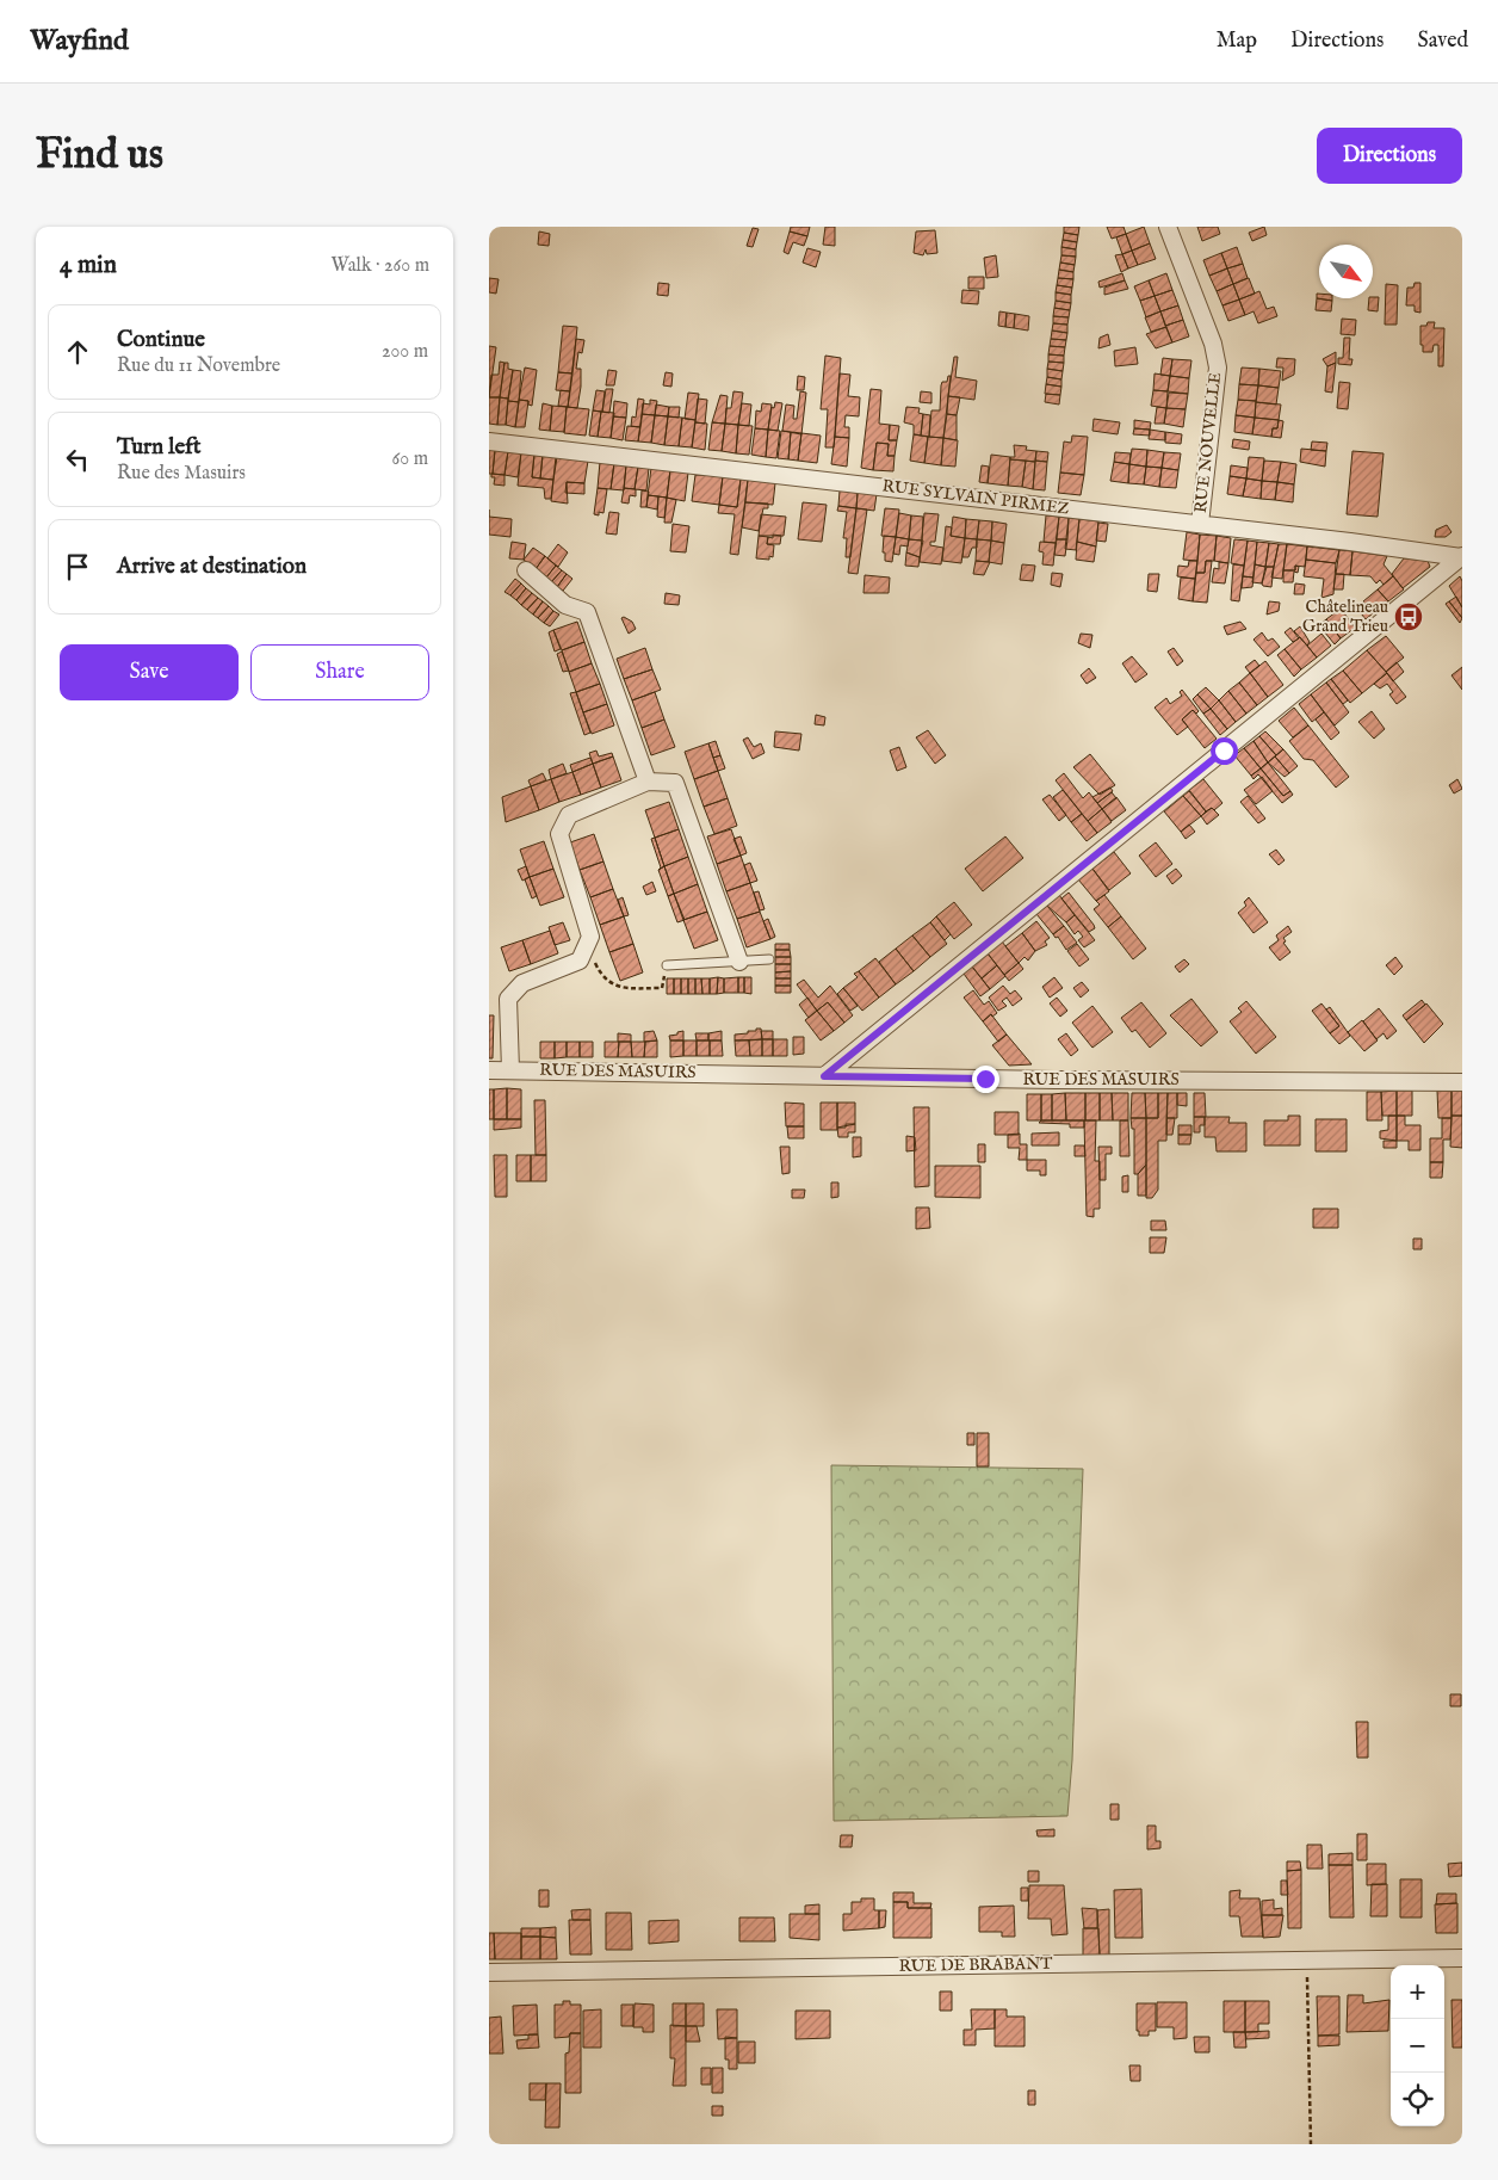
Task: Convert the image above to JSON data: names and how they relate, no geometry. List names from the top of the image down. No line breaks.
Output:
{"streets":{"street":["RUE NOUVELLE","RUE SYLVAIN PIRMEZ","RUE DES MASUIRS","RUE DE BRABANT"]},"crossings":[["RUE NOUVELLE","RUE SYLVAIN PIRMEZ"]],"places":{"bus stop":["Châtelineau Grand Trieu"]},"north":"bottom right","page":{"header":"Wayfind","nav":["Map","Directions","Saved"],"buttons":["Directions",["Save","Share"]],"title":"Find us","heading":["4 min","Walk · 260 m"],"list":[["Continue","Rue du 11 Novembre","200 m"],["Turn left","Rue des Masuirs","60 m"],"Arrive at destination"],"map_buttons":["+","−"]}}
